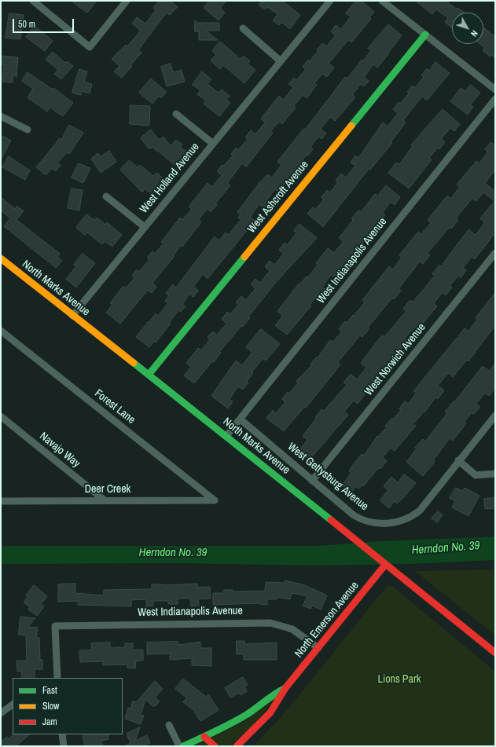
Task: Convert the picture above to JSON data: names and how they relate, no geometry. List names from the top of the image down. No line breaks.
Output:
{"streets":{"street":["West Holland Avenue","West Ashcroft Avenue","West Indianapolis Avenue","North Marks Avenue","West Norwich Avenue","Forest Lane","Navajo Way","West Gettysburg Avenue","Deer Creek","North Emerson Avenue"]},"crossings":[["West Holland Avenue","North Marks Avenue"],["West Ashcroft Avenue","North Marks Avenue"],["West Indianapolis Avenue","North Marks Avenue"],["West Indianapolis Avenue","West Gettysburg Avenue"],["West Indianapolis Avenue","North Emerson Avenue"],["North Marks Avenue","North Emerson Avenue"],["West Norwich Avenue","West Gettysburg Avenue"],["Forest Lane","Deer Creek"],["Navajo Way","Deer Creek"]],"water":["Herndon No. 39"],"parks":["Lions Park"],"legend":["Fast","Slow","Jam"],"scale_bar":"50 m","north":"bottom right"}
